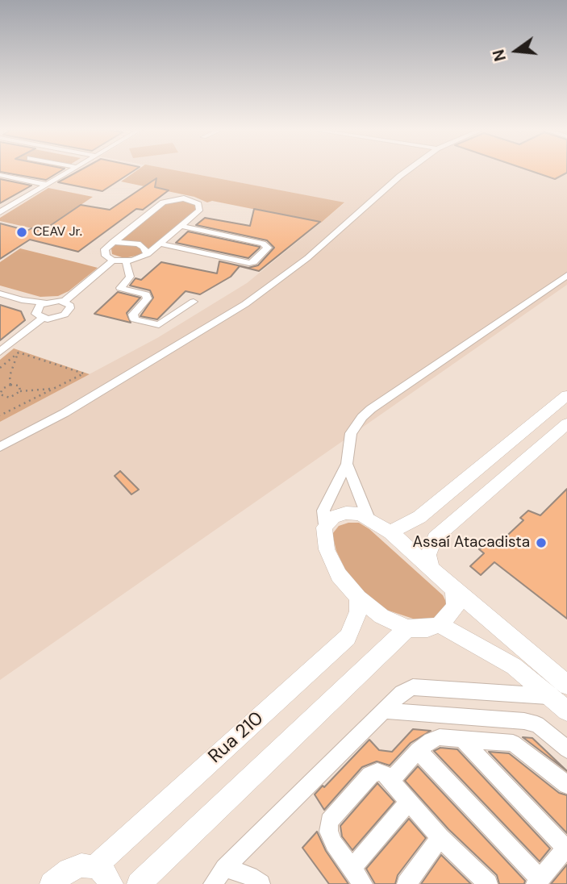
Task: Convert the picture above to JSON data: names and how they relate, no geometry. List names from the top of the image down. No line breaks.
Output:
{"streets":{"main road":["Rua 210"]},"places":["CEAV Jr.","Assaí Atacadista"],"north":"left"}
